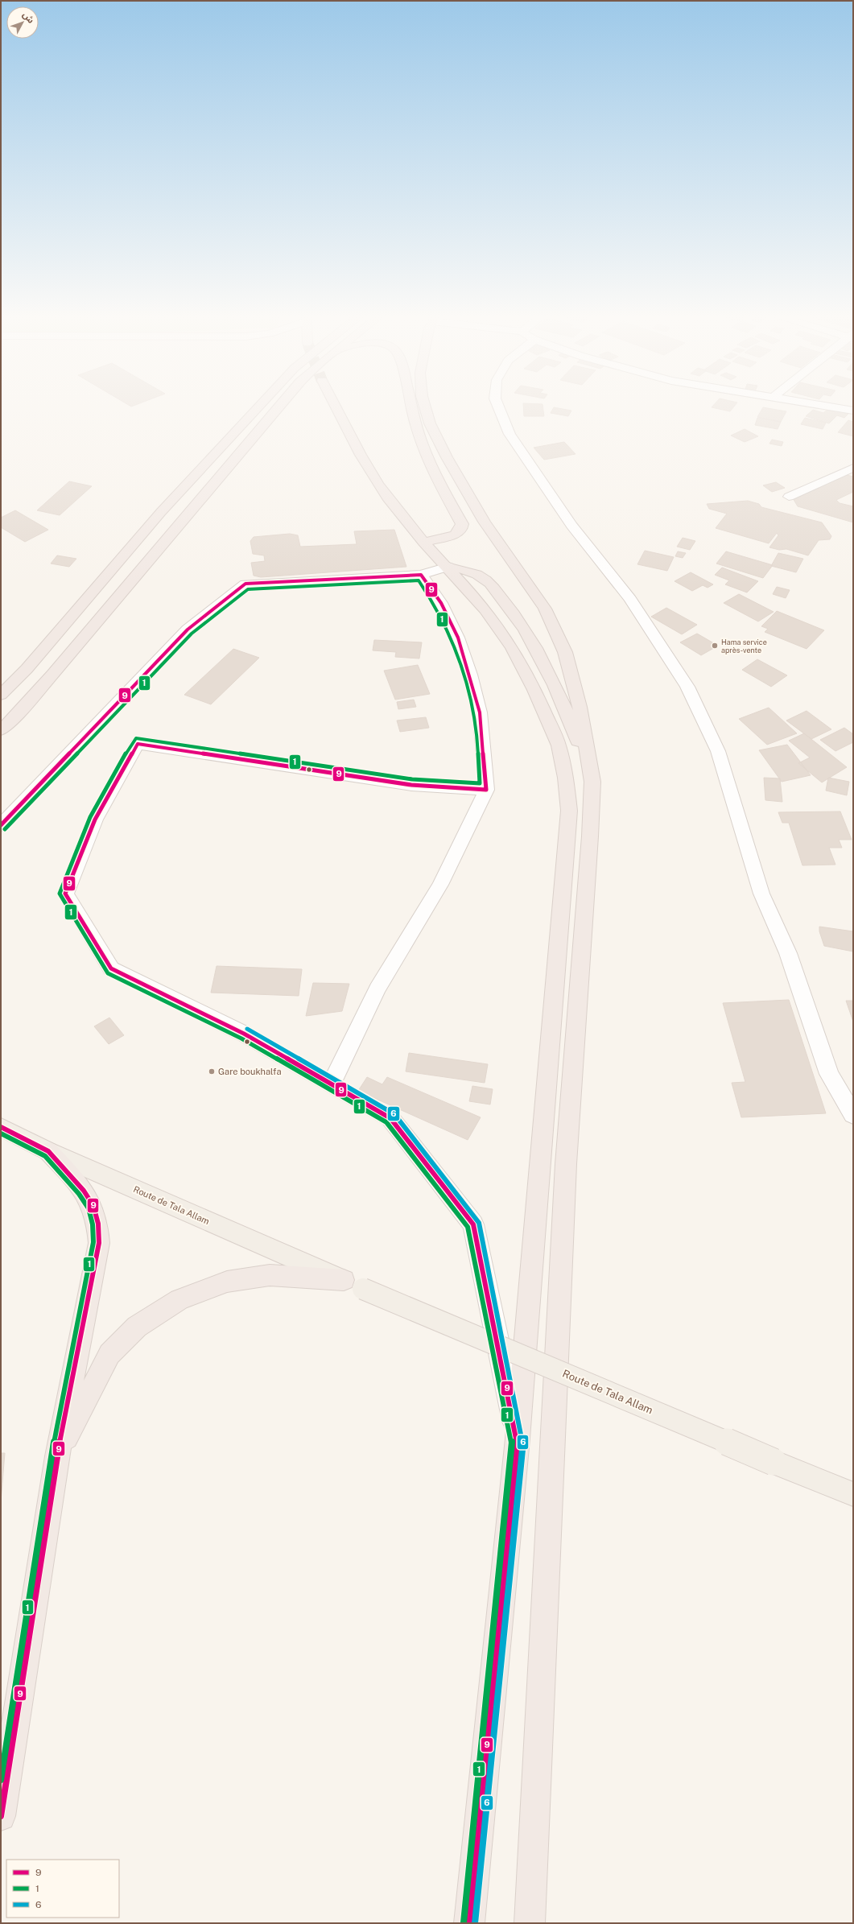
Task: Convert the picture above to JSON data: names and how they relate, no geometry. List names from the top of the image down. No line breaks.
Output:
{"streets":{"main road":["Route de Tala Allam"]},"places":["Hama service après-vente","Gare boukhalfa"],"lines":["transit line 9","transit line 1","transit line 6"],"legend":["9","1","6"],"north":"top right"}
